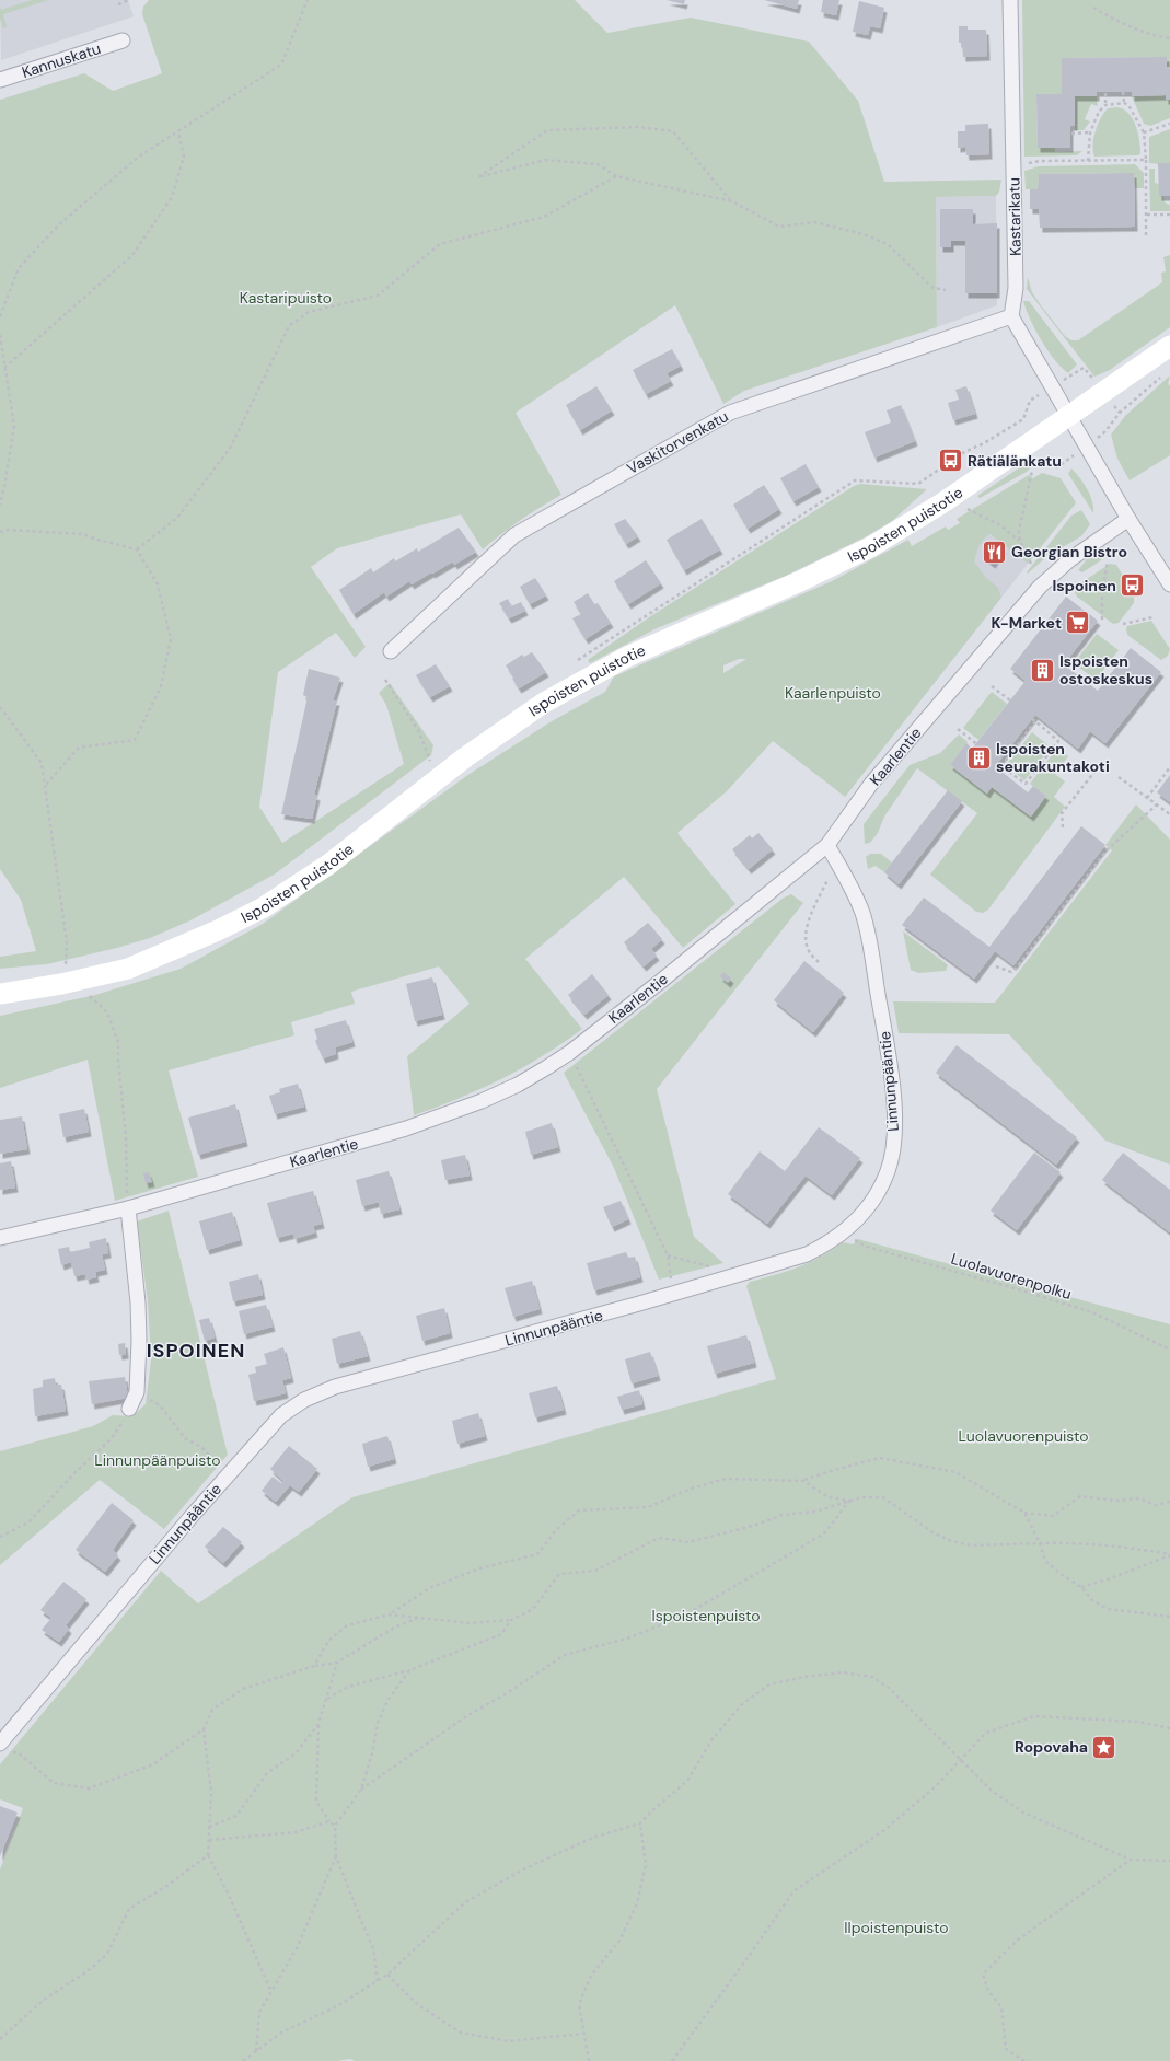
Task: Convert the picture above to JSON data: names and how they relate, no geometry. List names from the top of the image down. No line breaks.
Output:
{"streets":{"main road":["Ispoisten puistotie"],"street":["Kannuskatu","Kastarikatu","Vaskitorvenkatu","Kaarlentie","Linnunpääntie"],"path":["Luolavuorenpolku"]},"crossings":[["Kastarikatu","Vaskitorvenkatu"],["Kaarlentie","Linnunpääntie"],["Linnunpääntie","Luolavuorenpolku"]],"districts":["ISPOINEN"],"parks":["Kastaripuisto","Kaarlenpuisto","Luolavuorenpuisto","Linnunpäänpuisto","Ispoistenpuisto","Ilpoistenpuisto"],"places":{"bus stop":["Rätiälänkatu","Ispoinen"],"restaurant":["Georgian Bistro"],"supermarket":["K-Market"],"building":["Ispoisten ostoskeskus","Ispoisten seurakuntakoti"],"place":["Ropovaha"]}}
